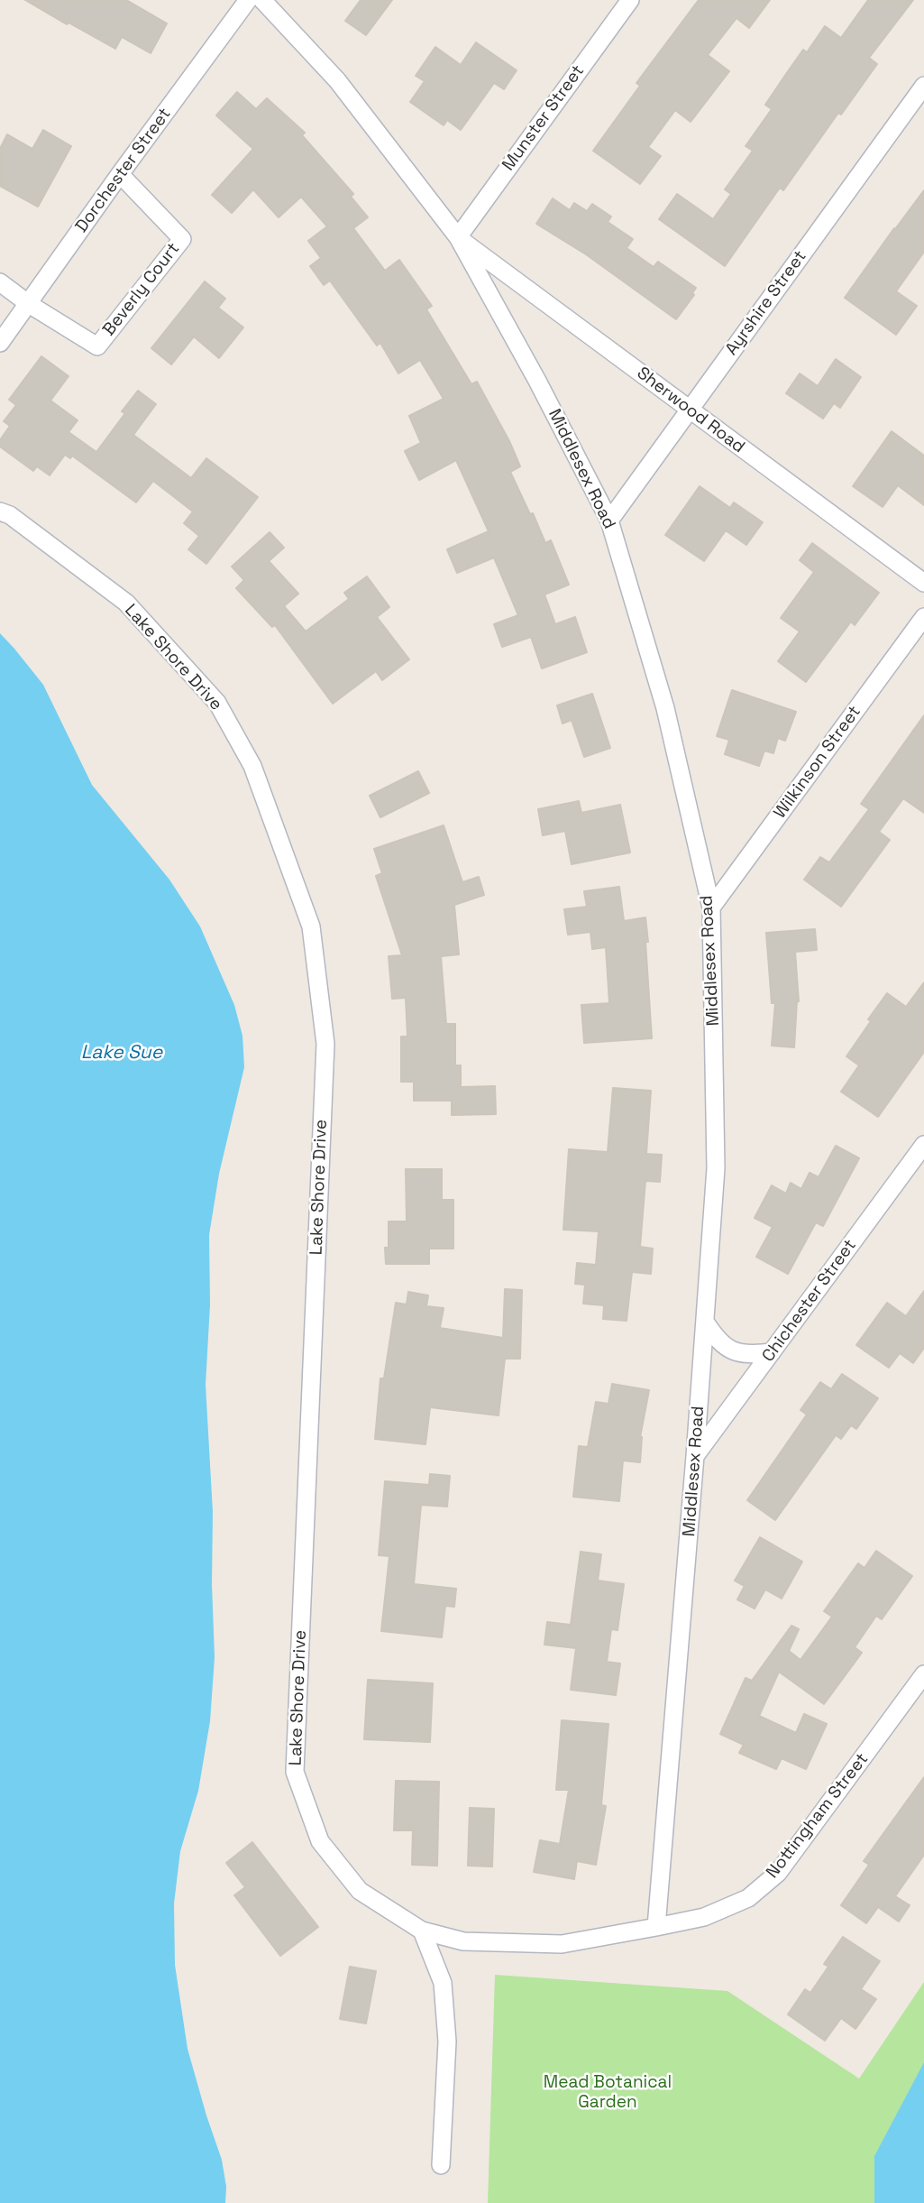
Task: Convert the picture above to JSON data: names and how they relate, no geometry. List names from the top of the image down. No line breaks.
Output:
{"streets":{"street":["Munster Street","Dorchester Street","Beverly Court","Ayrshire Street","Sherwood Road","Middlesex Road","Lake Shore Drive","Wilkinson Street","Chichester Street","Nottingham Street"]},"crossings":[["Munster Street","Sherwood Road"],["Munster Street","Middlesex Road"],["Dorchester Street","Beverly Court"],["Ayrshire Street","Sherwood Road"],["Ayrshire Street","Middlesex Road"],["Sherwood Road","Middlesex Road"],["Middlesex Road","Wilkinson Street"],["Middlesex Road","Chichester Street"],["Middlesex Road","Nottingham Street"],["Lake Shore Drive","Nottingham Street"]],"water":["Lake Sue"],"parks":["Mead Botanical Garden"]}
